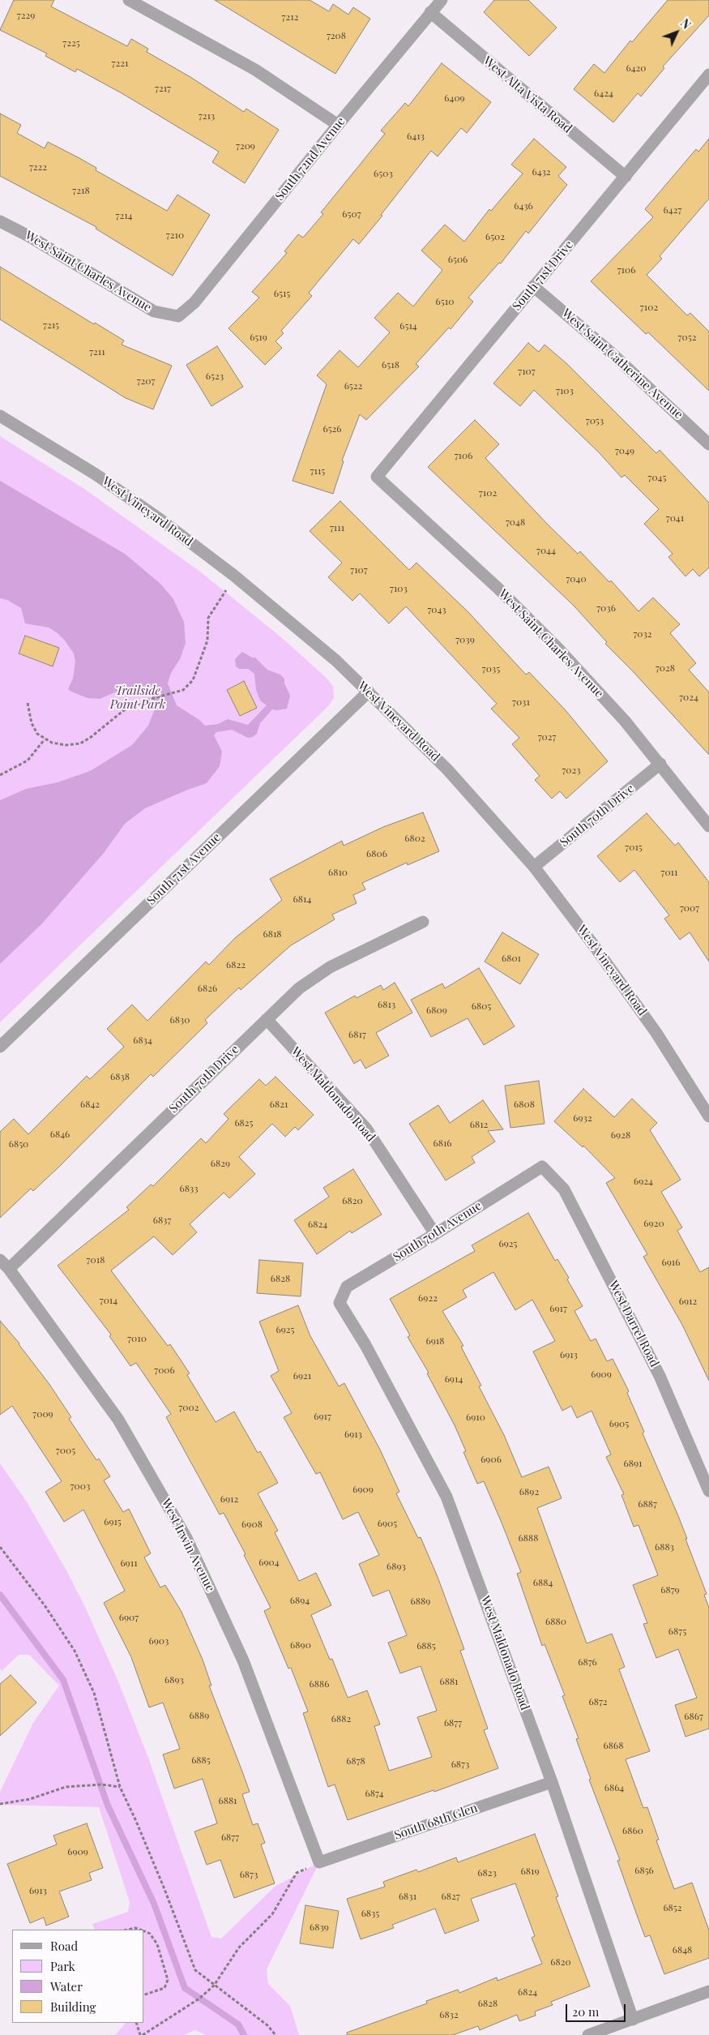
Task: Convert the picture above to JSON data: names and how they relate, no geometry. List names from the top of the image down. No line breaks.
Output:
{"streets":{"street":["West Alta Vista Road","South 72nd Avenue","West Saint Charles Avenue","South 71st Drive","West Saint Catherine Avenue","West Vineyard Road","South 70th Drive","South 71st Avenue","West Maldonado Road","South 70th Avenue","West Darrel Road","West Irwin Avenue","South 68th Glen"]},"crossings":[["West Alta Vista Road","South 72nd Avenue"],["West Alta Vista Road","South 71st Drive"],["South 72nd Avenue","West Saint Charles Avenue"],["West Saint Charles Avenue","South 71st Drive"],["West Saint Charles Avenue","South 70th Drive"],["South 71st Drive","West Saint Catherine Avenue"],["West Vineyard Road","South 70th Drive"],["West Vineyard Road","South 71st Avenue"],["South 70th Drive","West Maldonado Road"],["South 70th Drive","West Irwin Avenue"],["West Maldonado Road","South 70th Avenue"],["West Maldonado Road","South 68th Glen"],["South 70th Avenue","West Darrel Road"],["West Irwin Avenue","South 68th Glen"]],"parks":["Trailside Point Park"],"house_numbers":["7229","7212","7208","7225","7221","6420","7217","6424","6409","7213","6413","7209","7222","6432","6503","7218","6436","6427","6507","7214","7210","6502","6506","7106","6515","6510","7102","7215","6514","6519","7052","7211","6518","7107","6523","7207","6522","7103","7053","6526","7049","7106","7115","7045","7102","7041","7048","7111","7044","7107","7040","7103","7036","7043","7032","7039","7028","7035","7024","7031","7027","7023","6802","7015","6806","6810","7011","6814","7007","6818","6801","6822","6826","6813","6805","6809","6830","6817","6834","6838","6842","6821","6808","6932","6825","6812","6846","6928","6816","6850","6829","6924","6833","6820","6837","6920","6824","6925","7018","6916","6828","6922","7014","6912","6917","6925","7010","6918","6913","7006","6909","6921","6914","7002","7009","6917","6910","6905","6913","7005","6906","6891","7003","6909","6892","6912","6887","6915","6905","6908","6888","6883","6904","6911","6893","6884","6879","6894","6889","6907","6880","6875","6903","6890","6885","6876","6893","6881","6886","6872","6889","6867","6882","6877","6868","6885","6878","6873","6864","6874","6881","6860","6877","6909","6856","6819","6823","6873","6913","6831","6827","6852","6835","6839","6848","6820","6824","6828","6832"],"legend":["Road","Park","Water","Building"],"scale_bar":"20 m","north":"top right"}
